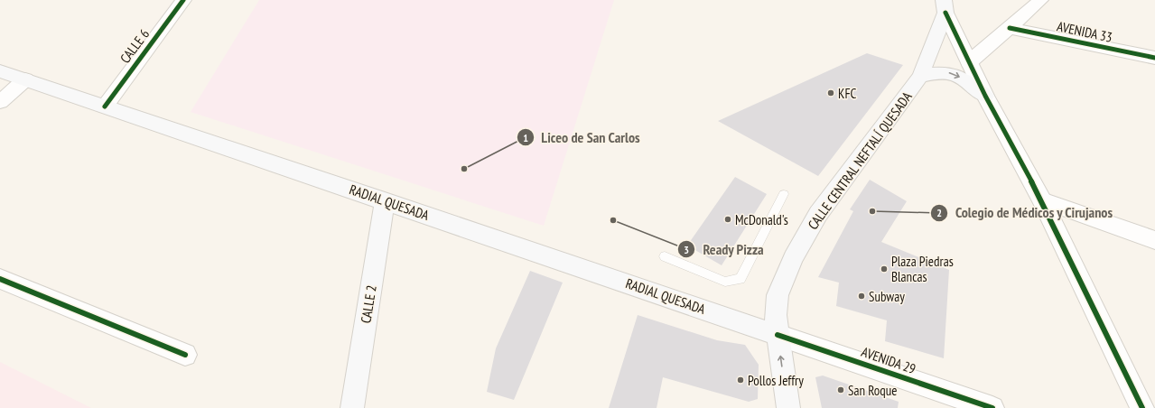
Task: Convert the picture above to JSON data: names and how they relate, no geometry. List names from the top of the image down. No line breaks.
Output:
{"streets":{"main road":["CALLE CENTRAL NEFTALÍ QUESADA","RADIAL QUESADA","CALLE 2"],"street":["AVENIDA 33","CALLE 6","AVENIDA 29"]},"crossings":[["CALLE 6","RADIAL QUESADA"],["CALLE CENTRAL NEFTALÍ QUESADA","RADIAL QUESADA"],["CALLE CENTRAL NEFTALÍ QUESADA","AVENIDA 29"],["RADIAL QUESADA","CALLE 2"],["RADIAL QUESADA","AVENIDA 29"]],"places":["KFC","Liceo de San Carlos","Colegio de Médicos y Cirujanos","McDonald's","Ready Pizza","Plaza Piedras Blancas","Subway","Pollos Jeffry","San Roque"]}
